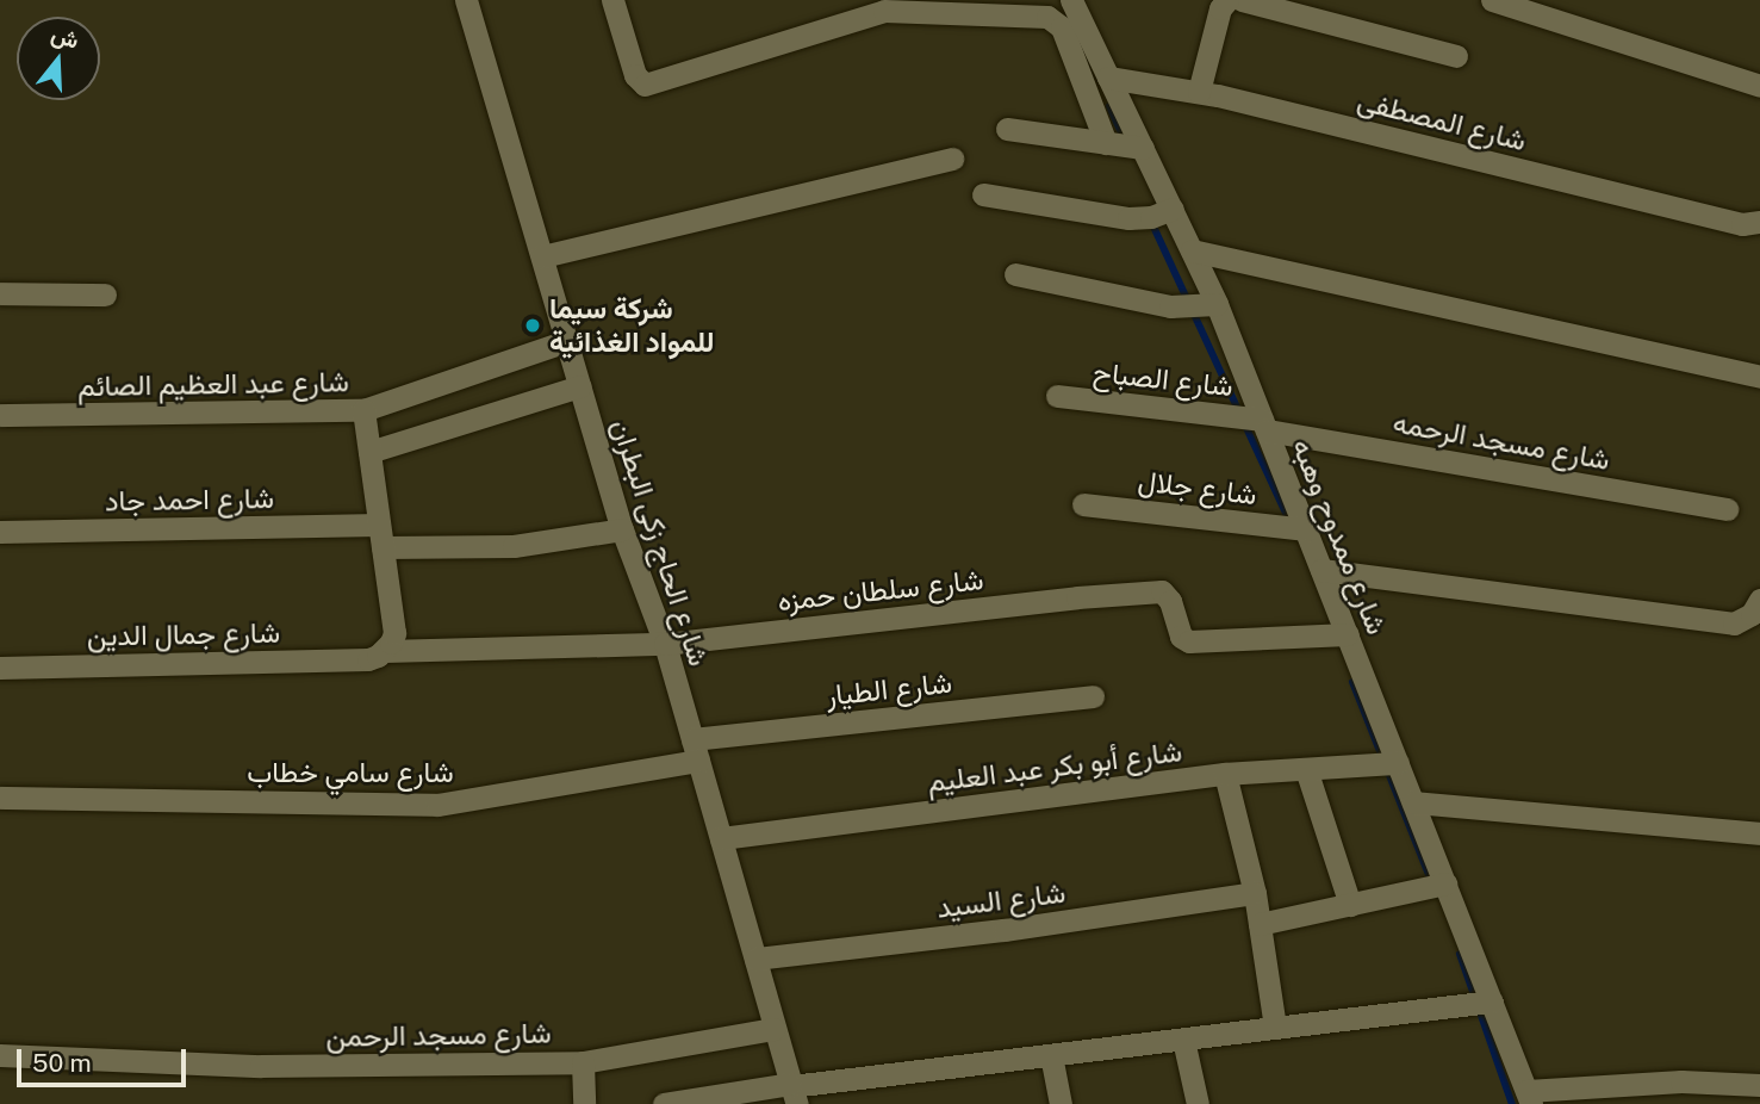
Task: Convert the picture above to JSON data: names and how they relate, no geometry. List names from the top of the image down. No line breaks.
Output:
{"streets":{"street":["شارع المصطفى","شارع الصباح","شارع عبد العظيم الصائم","شارع مسجد الرحمه","شارع جلال","شارع احمد جاد","شارع ممدوح وهبه","شارع الحاج زكى البطران","شارع سلطان حمزه","شارع جمال الدين","شارع الطيار","شارع أبو بكر عبد العليم","شارع سامي خطاب","شارع السيد","شارع مسجد الرحمن"]},"crossings":[["شارع المصطفى","شارع ممدوح وهبه"],["شارع الصباح","شارع مسجد الرحمه"],["شارع الصباح","شارع ممدوح وهبه"],["شارع عبد العظيم الصائم","شارع الحاج زكى البطران"],["شارع مسجد الرحمه","شارع ممدوح وهبه"],["شارع جلال","شارع ممدوح وهبه"],["شارع احمد جاد","شارع الحاج زكى البطران"],["شارع ممدوح وهبه","شارع سلطان حمزه"],["شارع ممدوح وهبه","شارع أبو بكر عبد العليم"],["شارع الحاج زكى البطران","شارع سلطان حمزه"],["شارع الحاج زكى البطران","شارع الطيار"],["شارع الحاج زكى البطران","شارع أبو بكر عبد العليم"],["شارع الحاج زكى البطران","شارع سامي خطاب"],["شارع الحاج زكى البطران","شارع السيد"],["شارع الحاج زكى البطران","شارع مسجد الرحمن"],["شارع سلطان حمزه","شارع جمال الدين"],["شارع الطيار","شارع سامي خطاب"]],"places":["شركة سيما للمواد الغذائية"],"scale_bar":"50 m","north":"top"}
